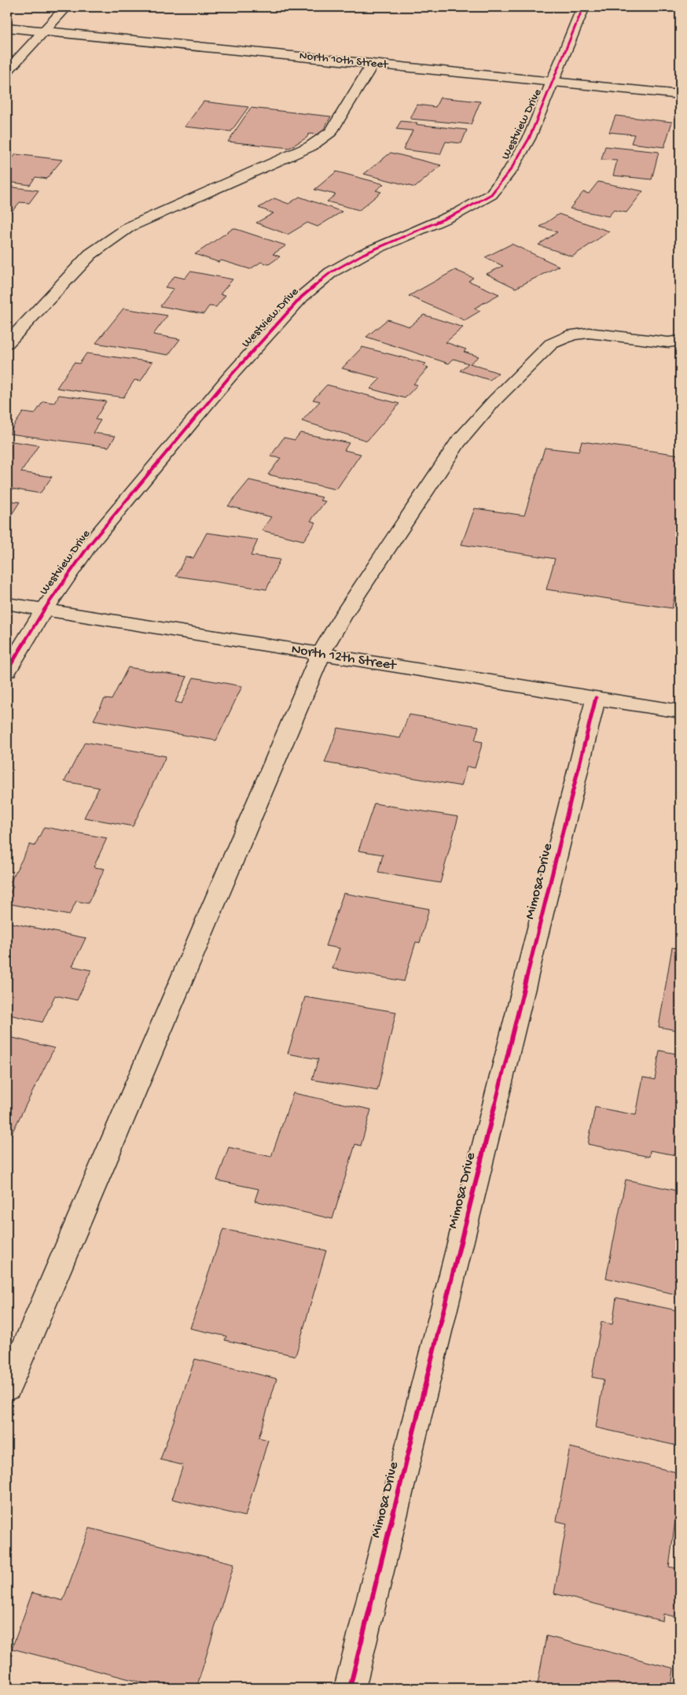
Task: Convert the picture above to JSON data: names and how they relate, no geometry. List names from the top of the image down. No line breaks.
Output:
{"streets":{"street":["North 10th Street","Westview Drive","North 12th Street","Mimosa Drive"]},"crossings":[["North 10th Street","Westview Drive"],["Westview Drive","North 12th Street"],["North 12th Street","Mimosa Drive"]]}
